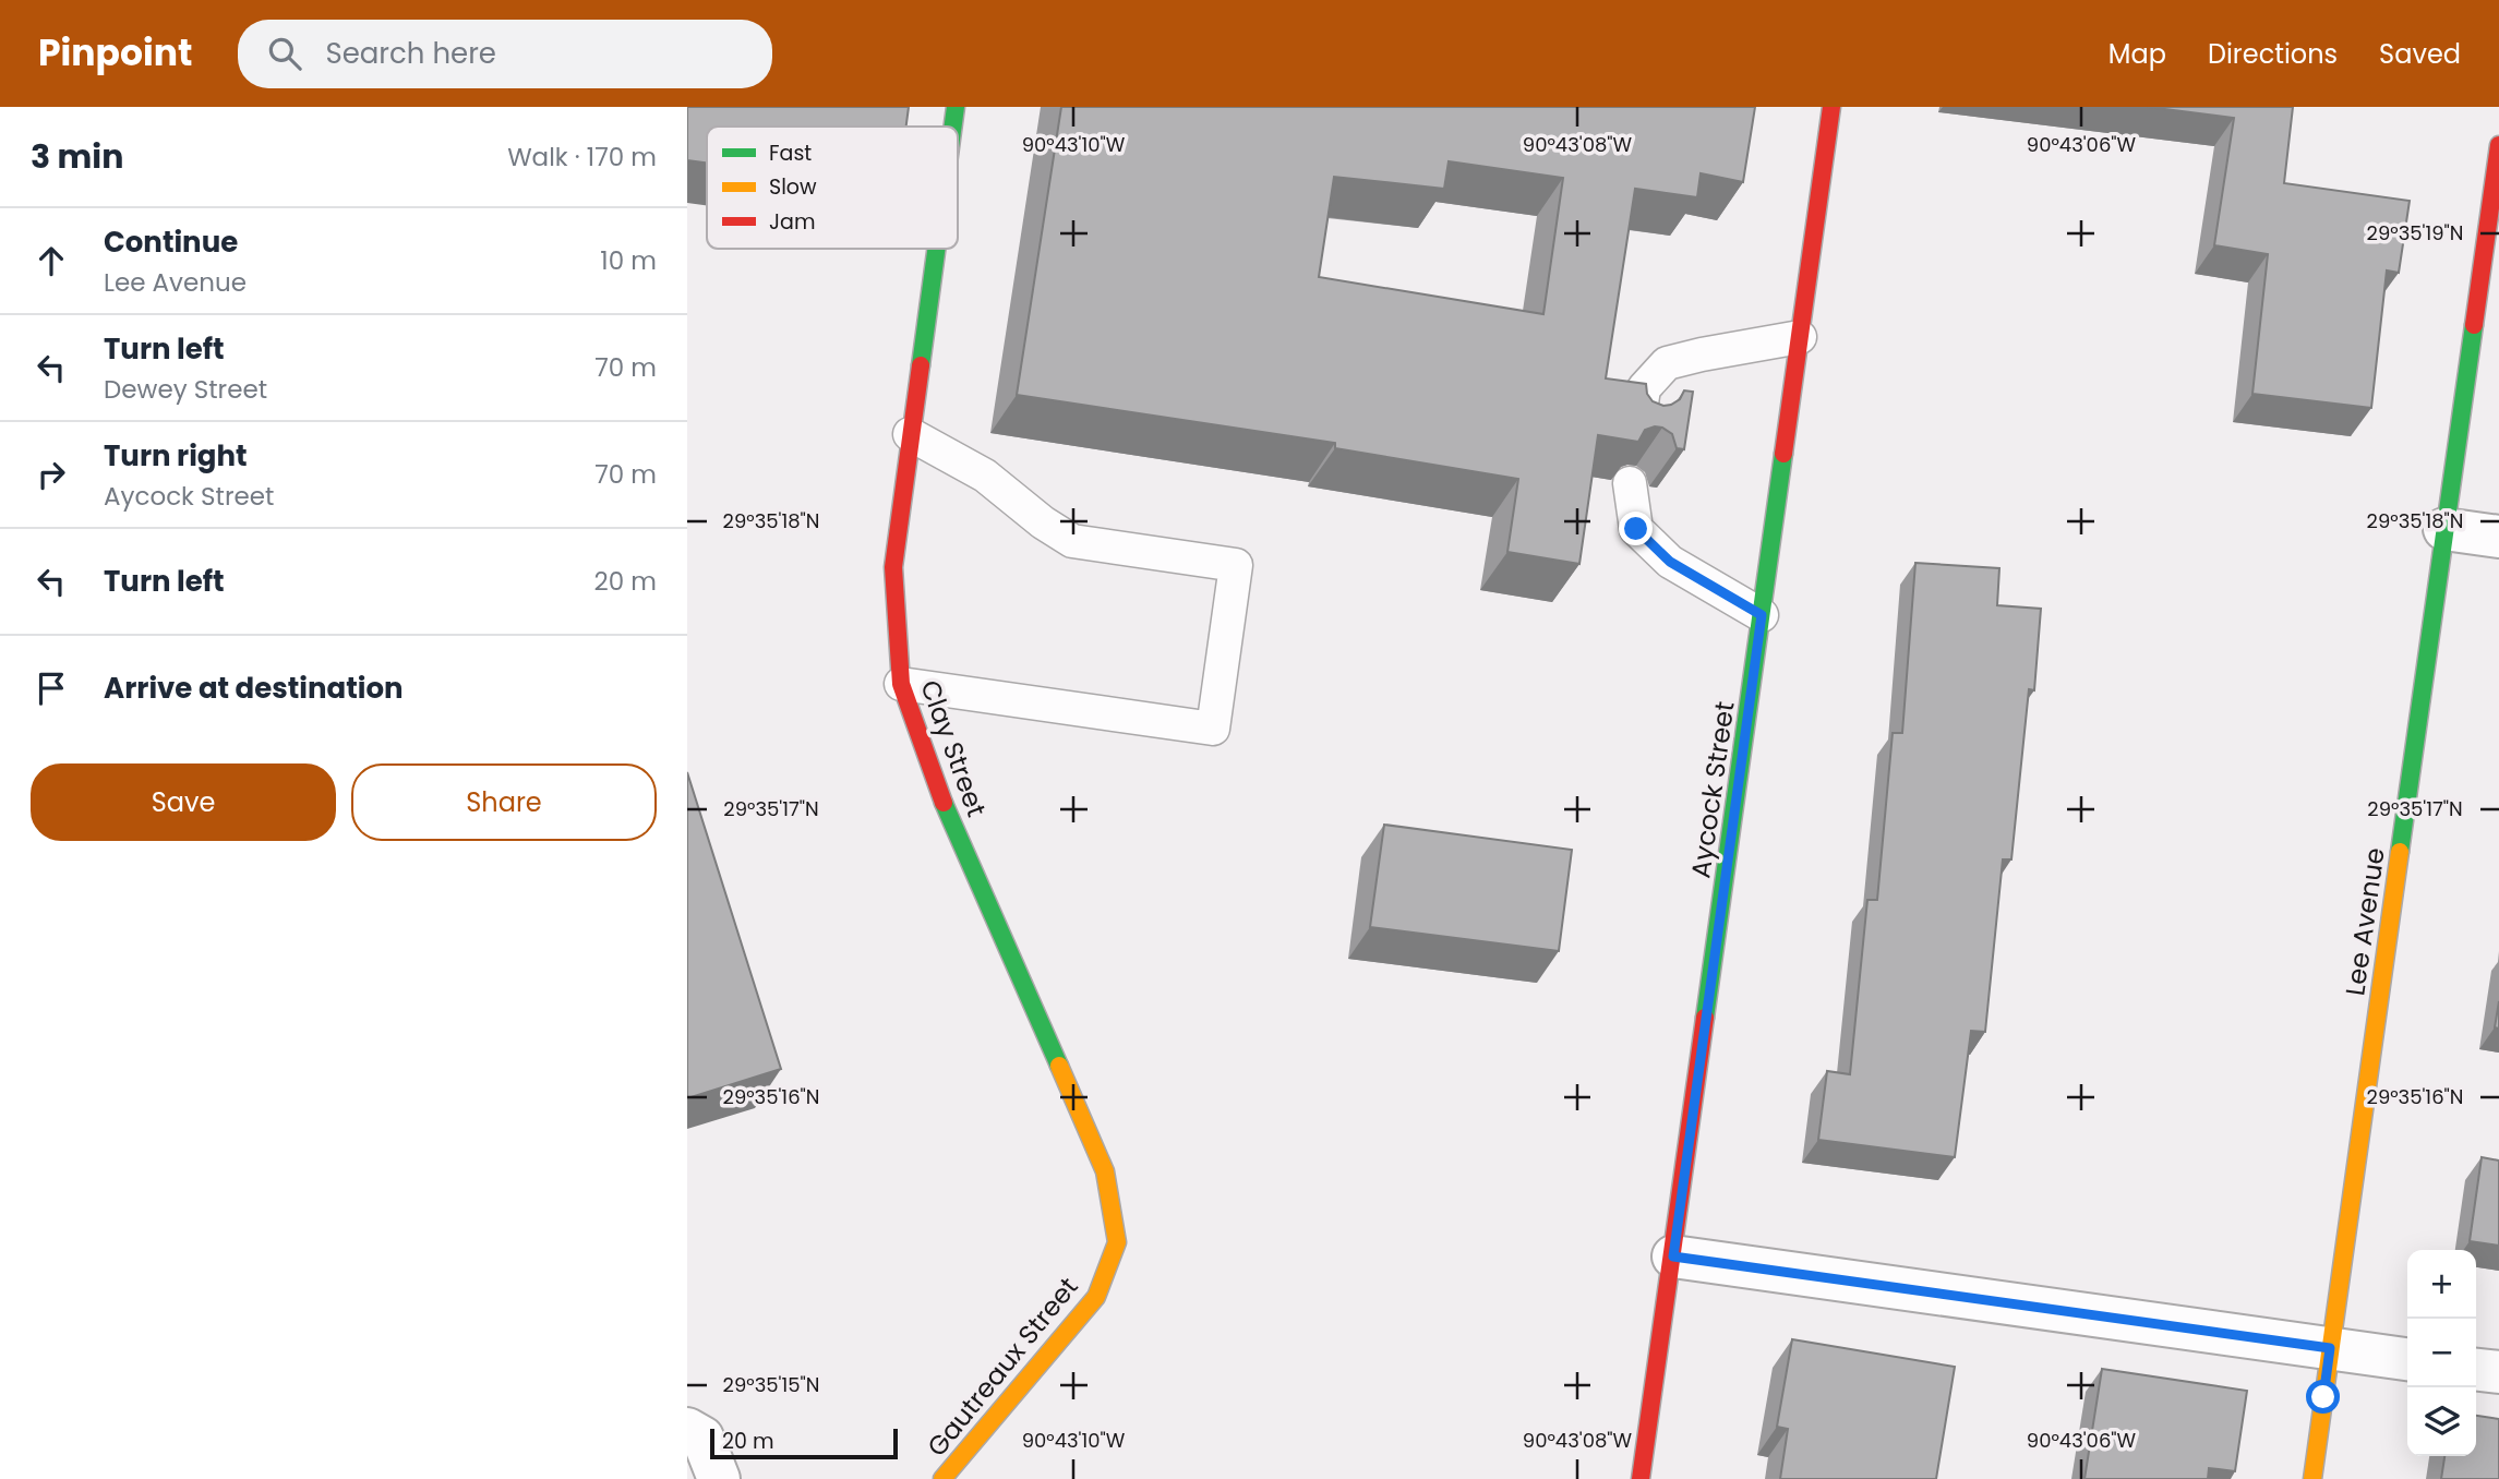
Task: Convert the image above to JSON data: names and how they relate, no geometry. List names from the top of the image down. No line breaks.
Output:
{"streets":{"street":["Clay Street","Aycock Street","Lee Avenue","Gautreaux Street"]},"crossings":[["Clay Street","Gautreaux Street"]],"legend":["Fast","Slow","Jam"],"scale_bar":"20 m","page":{"header":"Pinpoint","search":"Search here","nav":["Map","Directions","Saved"],"heading":["3 min","Walk · 170 m"],"list":[["Continue","Lee Avenue","10 m"],["Turn left","Dewey Street","70 m"],["Turn right","Aycock Street","70 m"],["Turn left","20 m"],"Arrive at destination"],"buttons":["Save","Share"],"map_buttons":["+","−"],"scale":"20 m"},"coordinates":["90°43'10\"W","90°43'08\"W","90°43'06\"W","29°35'19\"N","29°35'18\"N","29°35'17\"N","29°35'16\"N","29°35'15\"N"]}
